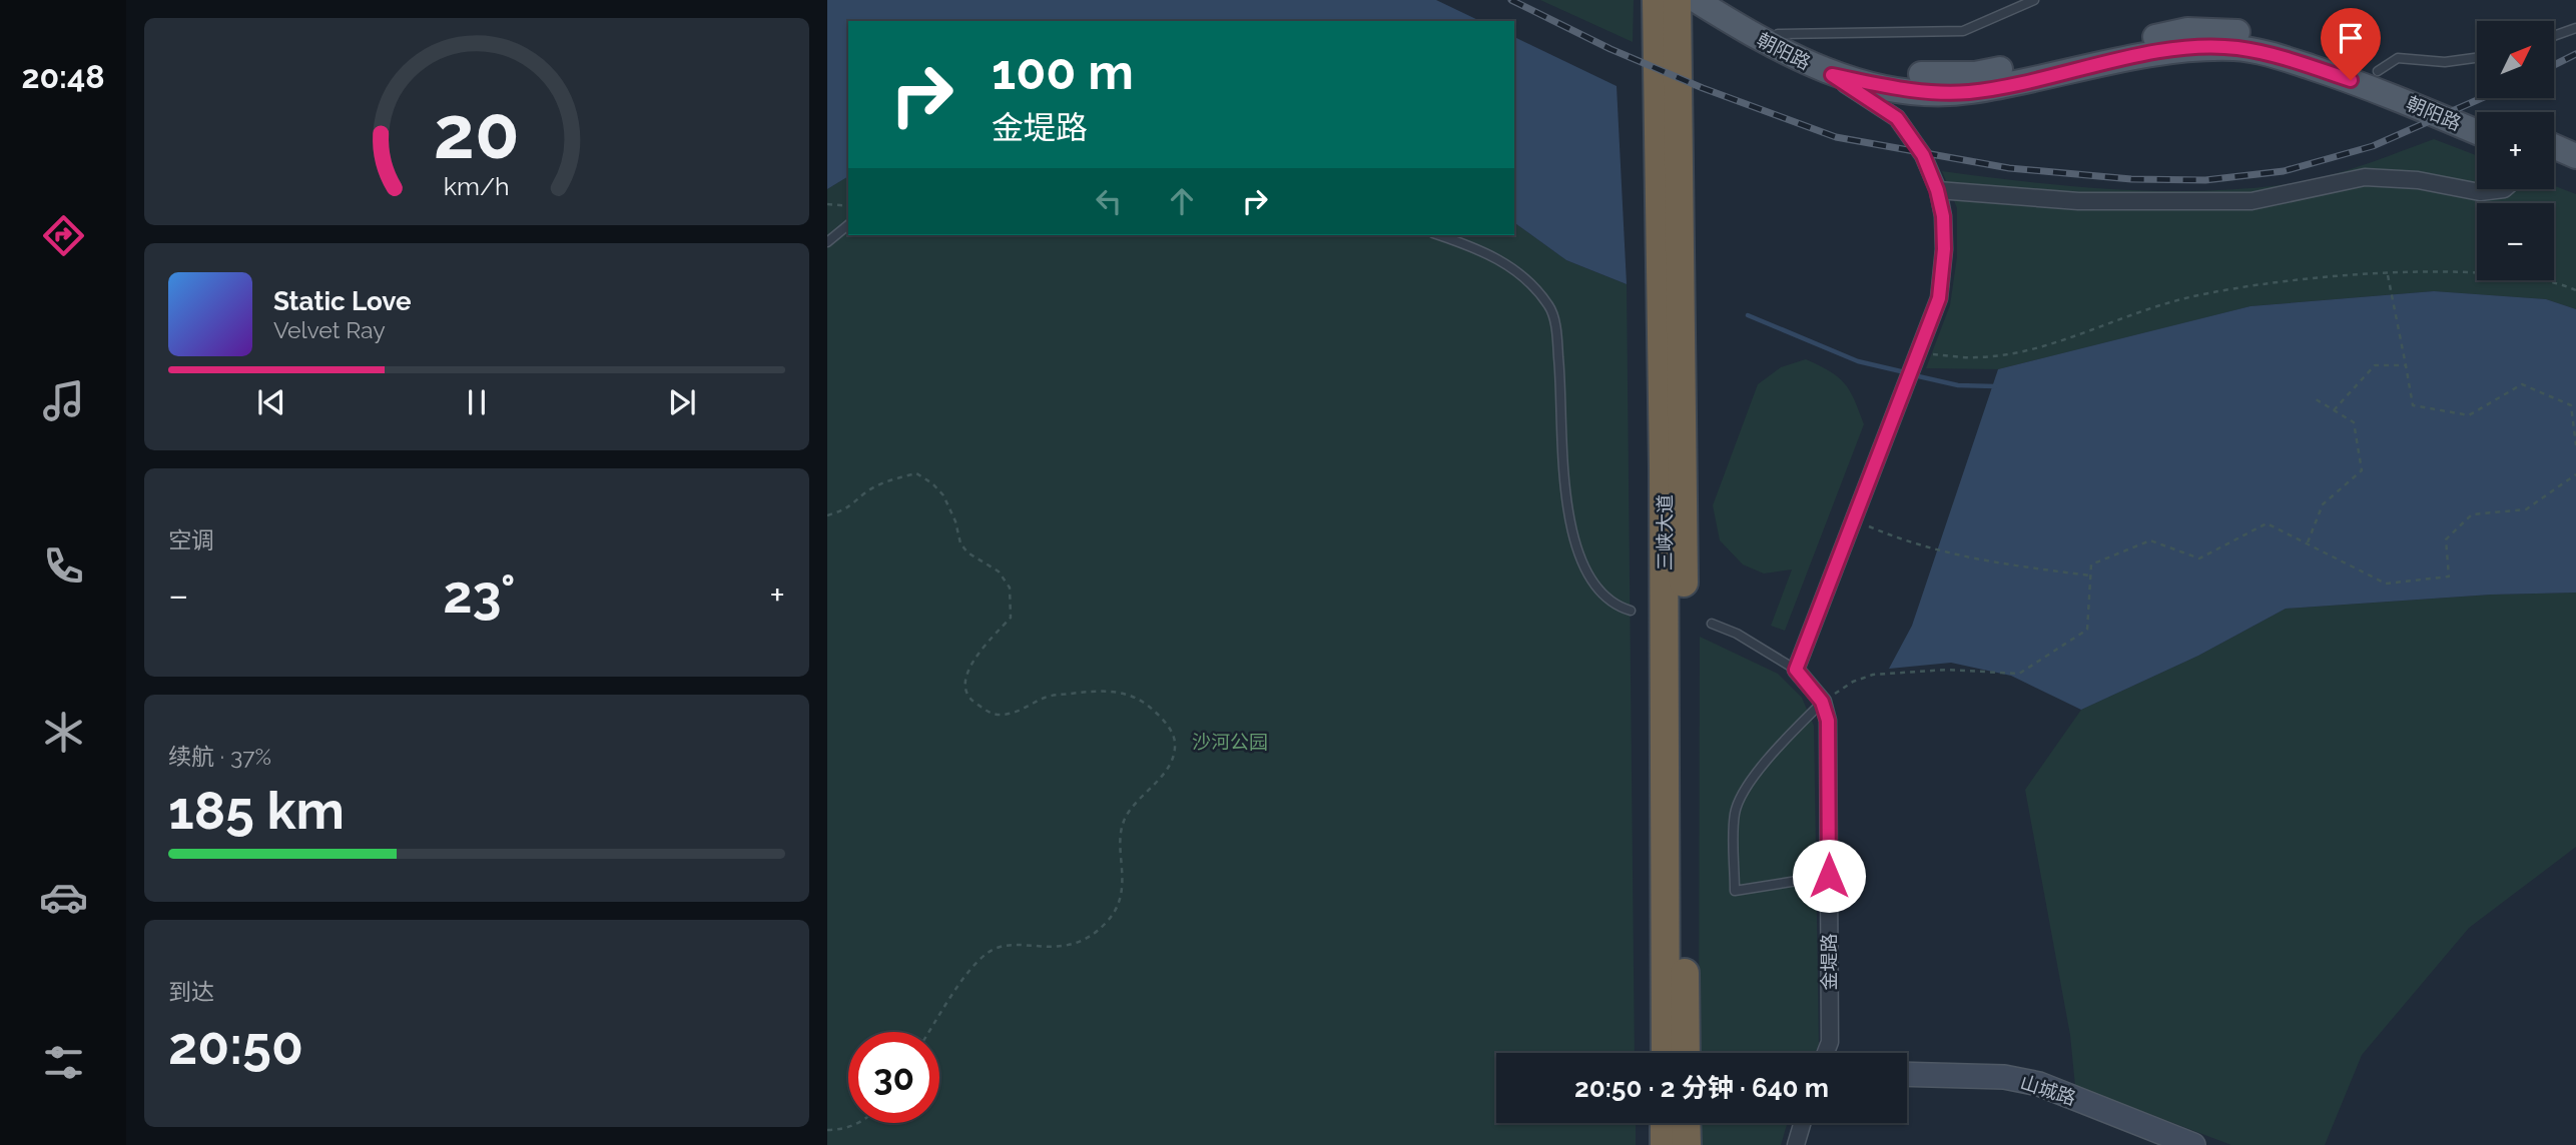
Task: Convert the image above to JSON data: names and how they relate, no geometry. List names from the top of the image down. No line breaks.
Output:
{"streets":{"highway":["三峡大道"],"main road":["朝阳路"],"street":["金堤路","山城路"]},"parks":["沙河公园"],"north":"top right","page":{"tabs":"20:48","map_buttons":["+","−"],"turn":["100 m","金堤路"],"song":["Static Love","Velvet Ray"],"tile":["空调",["续航 · 37%","185 km"],["到达","20:50"]],"heat":["−","23°","+"],"limit":"30","trip":"20:50 · 2 分钟 · 640 m","gauge":["20","km/h"]}}
